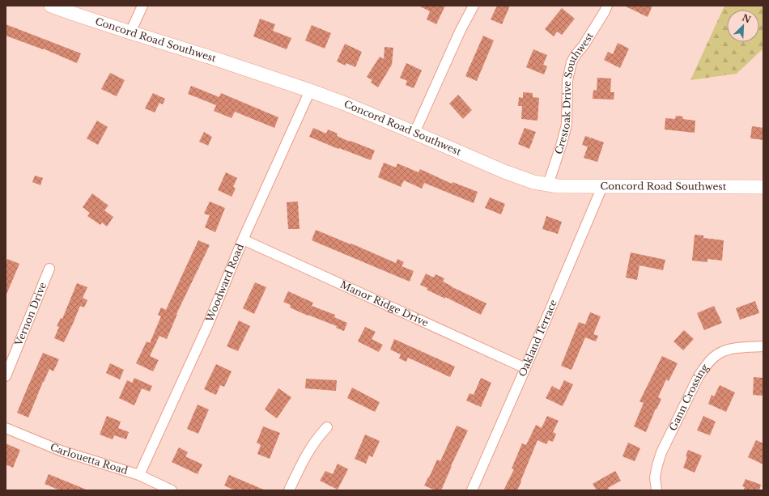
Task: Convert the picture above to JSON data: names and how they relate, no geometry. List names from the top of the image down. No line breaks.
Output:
{"streets":{"street":["Concord Road Southwest","Crestoak Drive Southwest","Woodward Road","Manor Ridge Drive","Vernon Drive","Oakland Terrace","Gann Crossing","Carlouetta Road"]},"crossings":[["Concord Road Southwest","Crestoak Drive Southwest"],["Concord Road Southwest","Woodward Road"],["Concord Road Southwest","Oakland Terrace"],["Woodward Road","Manor Ridge Drive"],["Woodward Road","Carlouetta Road"],["Manor Ridge Drive","Oakland Terrace"]],"north":"top right"}
